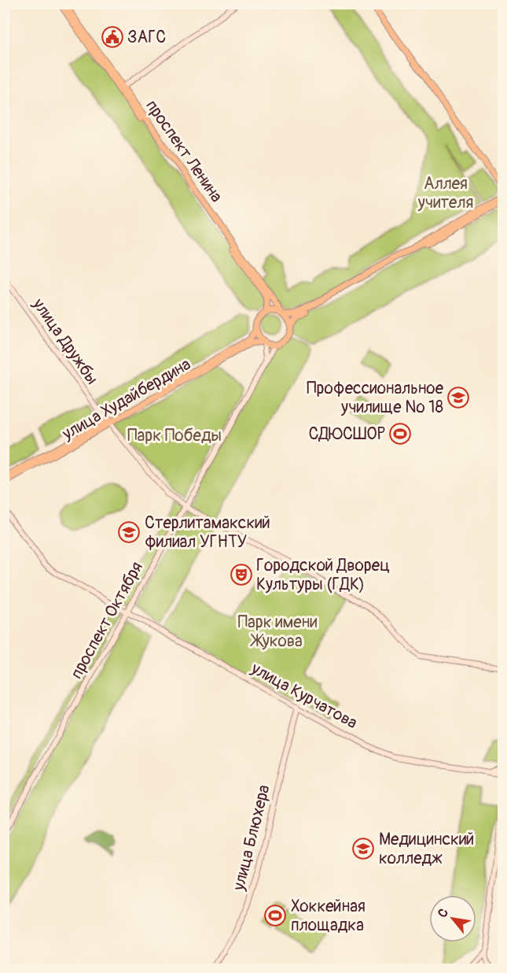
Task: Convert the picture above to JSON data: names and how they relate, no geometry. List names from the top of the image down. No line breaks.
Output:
{"streets":{"main road":["проспект Ленина","улица Худайбердина"],"street":["улица Дружбы","проспект Октября","улица Курчатова","улица Блюхера"]},"crossings":[["проспект Ленина","улица Худайбердина"],["проспект Ленина","проспект Октября"],["улица Дружбы","улица Худайбердина"],["улица Дружбы","проспект Октября"],["улица Худайбердина","проспект Октября"],["проспект Октября","улица Курчатова"],["улица Курчатова","улица Блюхера"]],"parks":["Аллея учителя","Парк Победы","Парк имени Жукова"],"places":{"public building":["ЗАГС"],"school or university":["Профессиональное училище № 18","Стерлитамакский филиал УГНТУ","Медицинский колледж"],"sports":["СДЮСШОР","Хоккейная площадка"],"theatre":["Городской Дворец Культуры (ГДК)"]},"north":"top left"}
